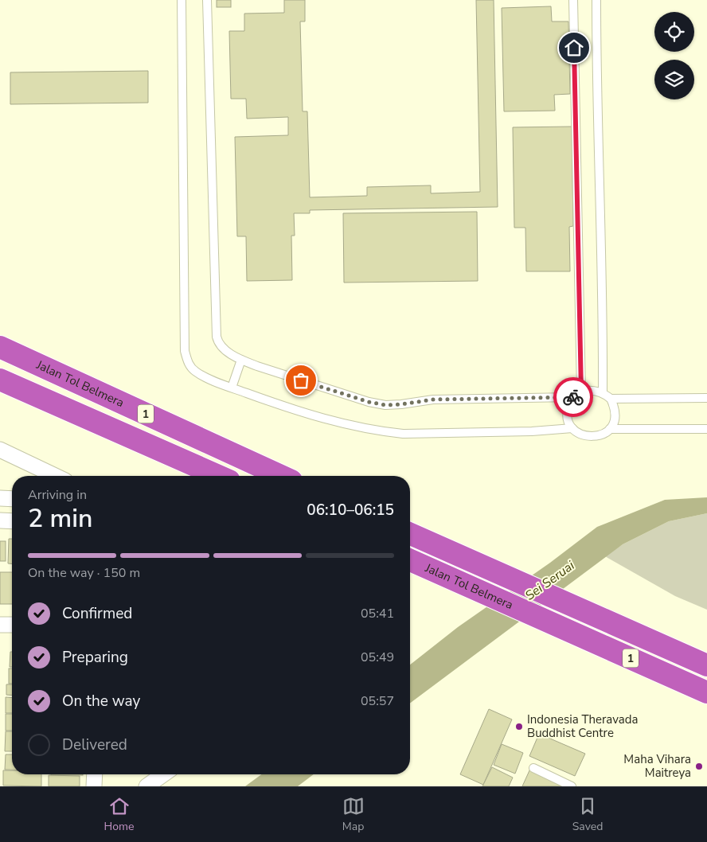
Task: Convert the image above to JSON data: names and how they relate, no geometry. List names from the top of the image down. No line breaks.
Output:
{"streets":{"highway":["Jalan Tol Belmera","1"]},"water":["Sei Seruai"],"places":["Indonesia Theravada Buddhist Centre","Maha Vihara Maitreya"],"page":{"heading":["2 min","Arriving in","06:10–06:15"],"bar":"On the way · 150 m","list":[["Confirmed","05:41"],["Preparing","05:49"],["On the way","05:57"],"Delivered"],"tabs":["Home","Map","Saved"]}}
